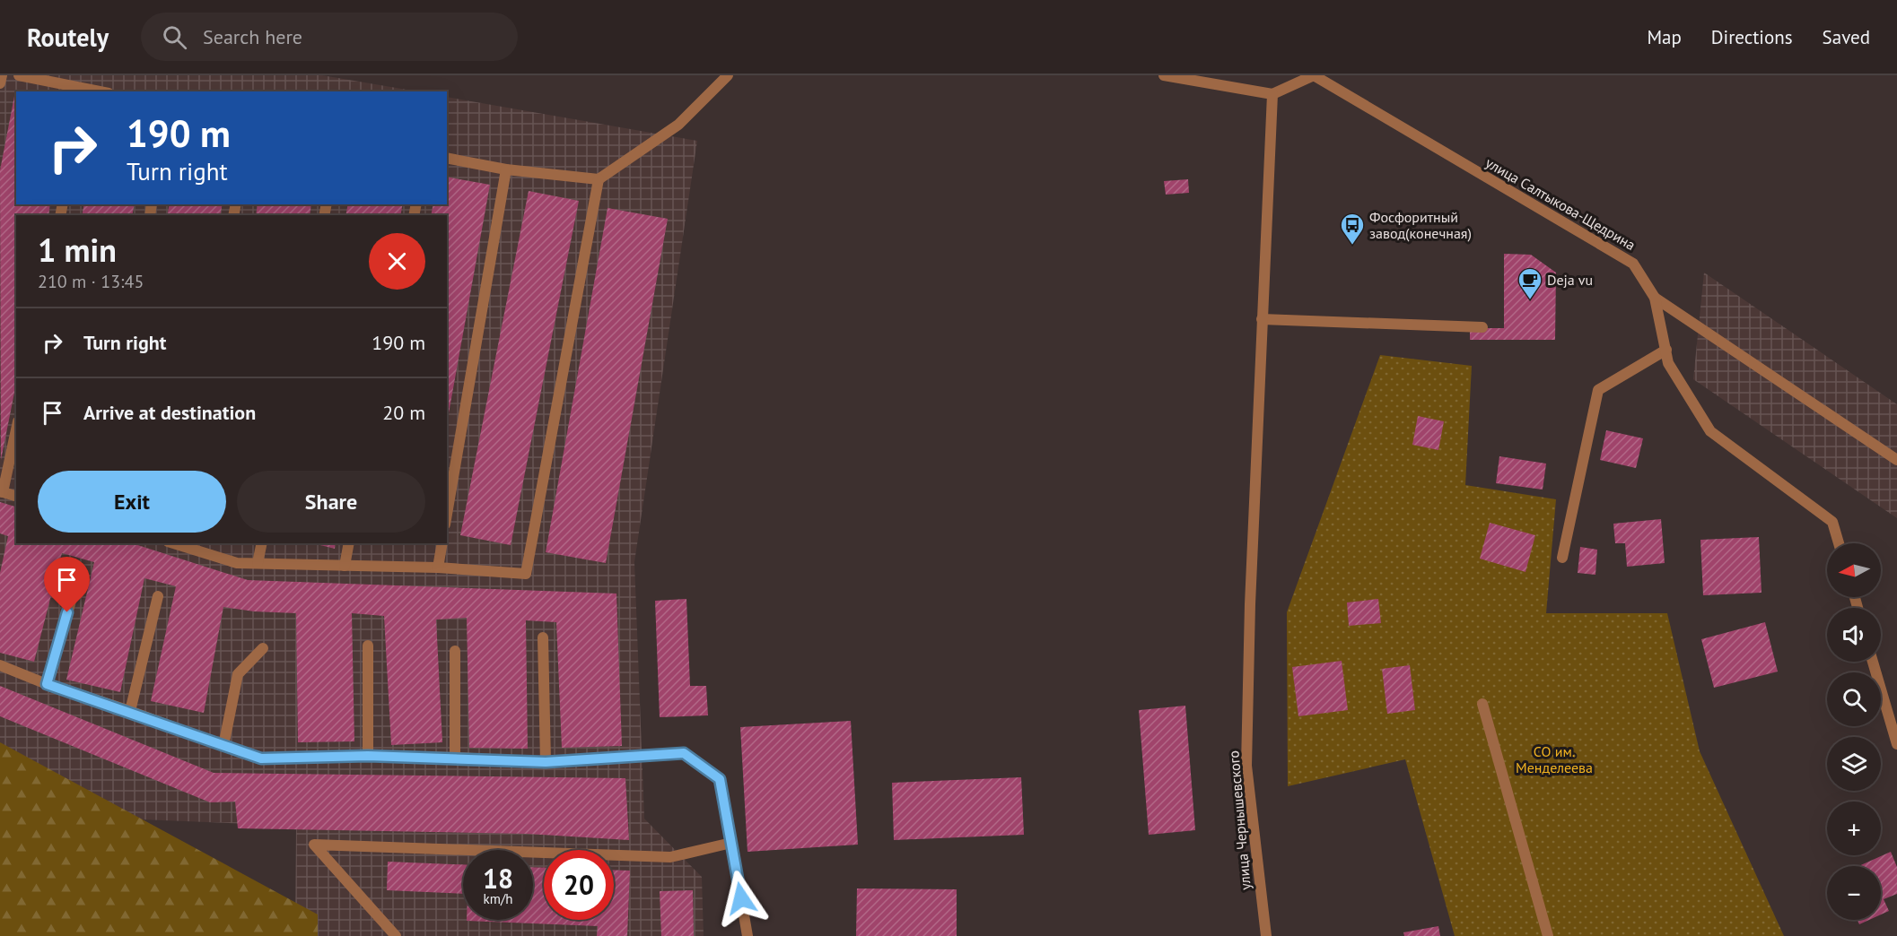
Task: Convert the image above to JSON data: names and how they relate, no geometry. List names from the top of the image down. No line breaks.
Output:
{"streets":{"street":["улица Салтыкова-Щедрина","улица Чернышевского"]},"crossings":[["улица Салтыкова-Щедрина","улица Чернышевского"]],"parks":["СО им. Менделеева"],"places":{"bus stop":["Фосфоритный завод(конечная)"],"cafe":["Deja vu"]},"north":"left","page":{"header":"Routely","search":"Search here","nav":["Map","Directions","Saved"],"turn":["190 m","Turn right"],"heading":["1 min","210 m · 13:45"],"list":[{"name":"Turn right","value":"190 m"},{"name":"Arrive at destination","value":"20 m"}],"buttons":["Exit","Share"],"map_buttons":["+","−"],"speed":"18 km/h","limit":"20"}}
